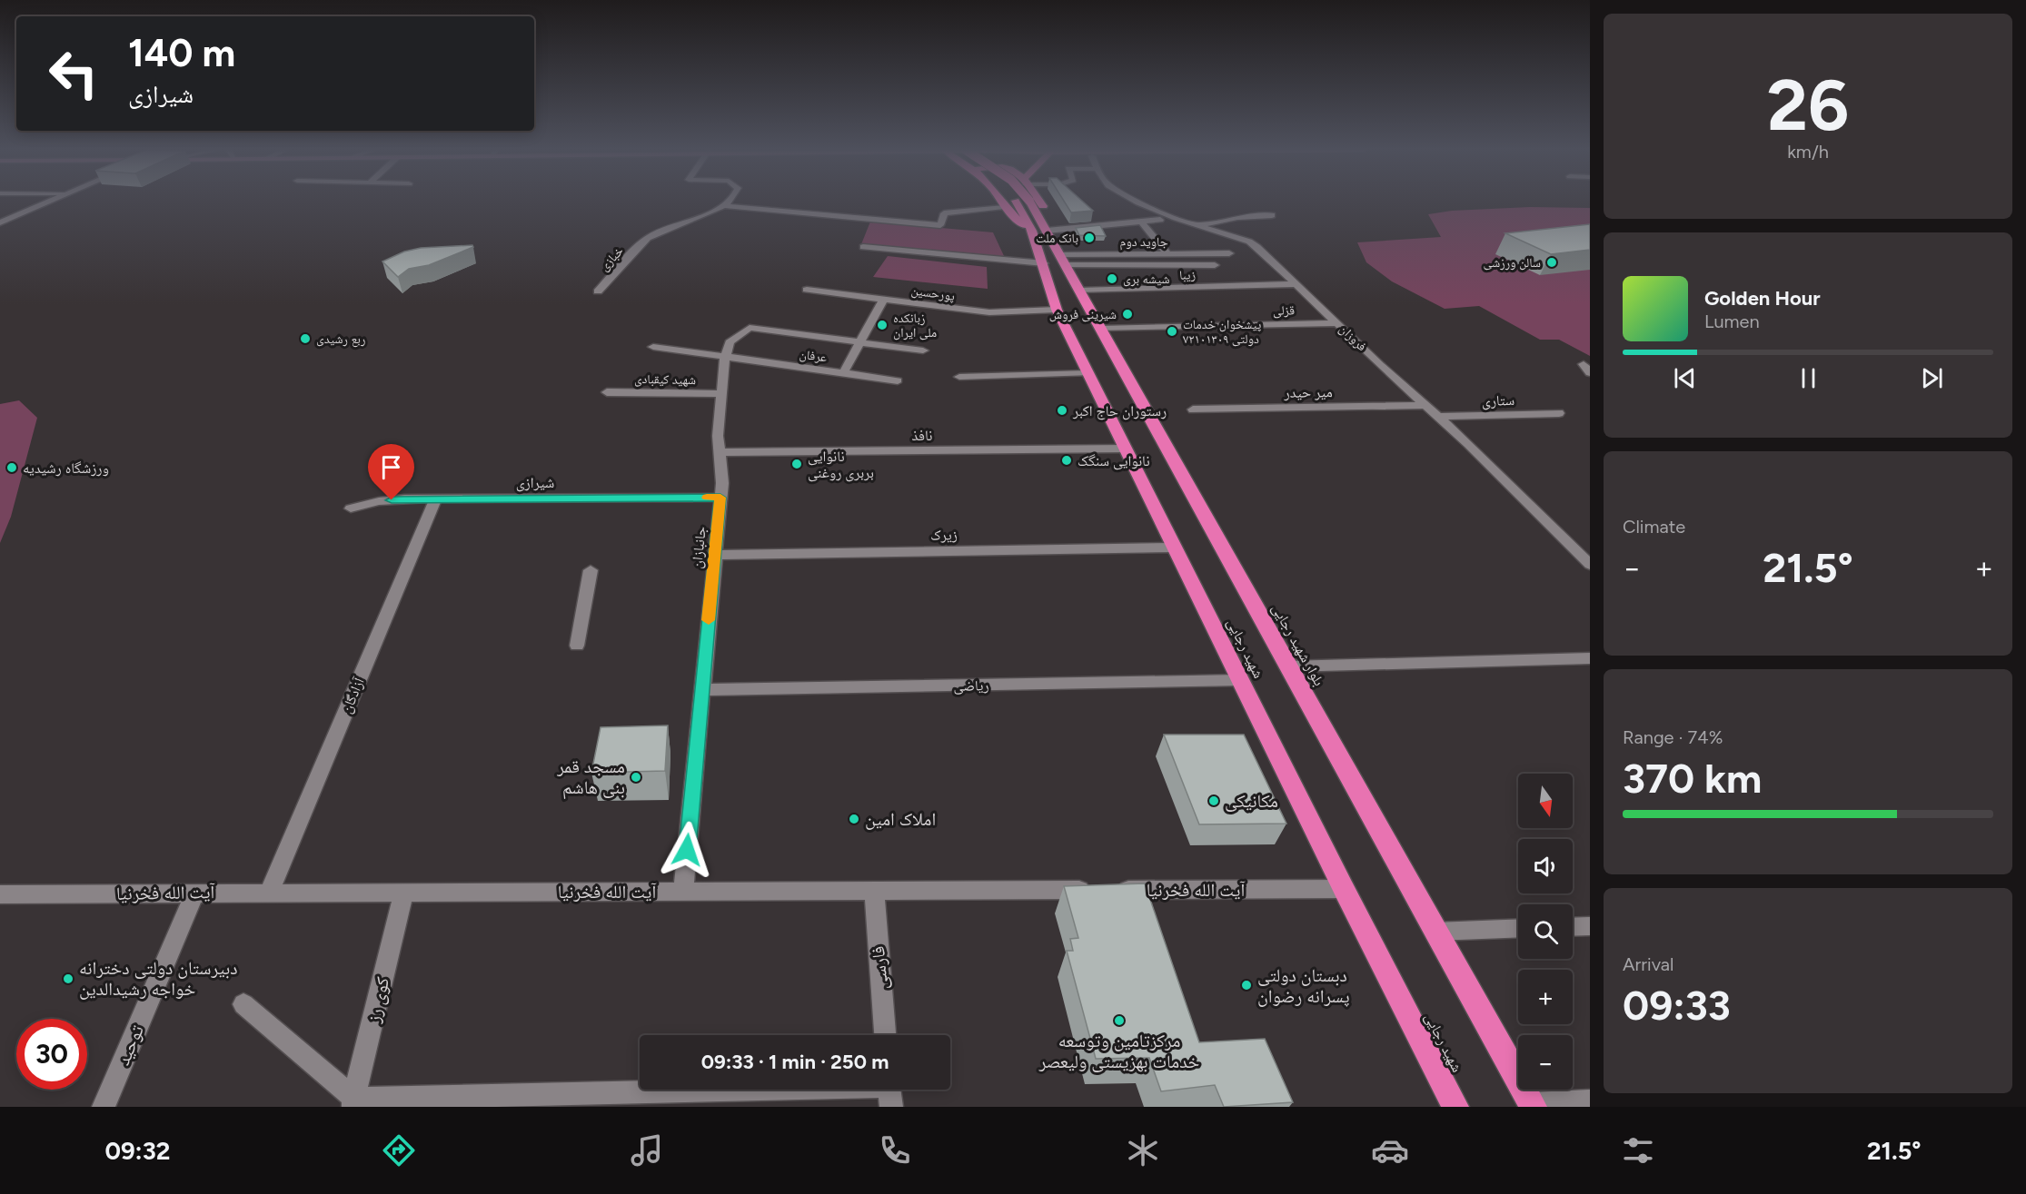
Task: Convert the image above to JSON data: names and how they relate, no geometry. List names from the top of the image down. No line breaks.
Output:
{"streets":{"highway":["بلوار شهید رجایی","شهید رجایی"],"street":["جاوید دوم","خبازی","زیبا","پورحسین","قزلی","فروزان","عرفان","شهید کیقبادی","میر حیدر","ستاری","نافذ","شیرازی","زیرک","جانبازان","ریاضی","آزادگان","آیت الله فخرنیا","فارسی","کوی رز","توحید"]},"crossings":[["جاوید دوم","بلوار شهید رجایی"],["جاوید دوم","شهید رجایی"],["زیبا","فروزان"],["زیبا","بلوار شهید رجایی"],["پورحسین","شهید رجایی"],["قزلی","فروزان"],["قزلی","بلوار شهید رجایی"],["فروزان","میر حیدر"],["فروزان","ستاری"],["عرفان","جانبازان"],["شهید کیقبادی","جانبازان"],["نافذ","جانبازان"],["نافذ","شهید رجایی"],["شیرازی","جانبازان"],["شیرازی","آزادگان"],["زیرک","جانبازان"],["زیرک","شهید رجایی"],["جانبازان","ریاضی"],["جانبازان","آیت الله فخرنیا"],["بلوار شهید رجایی","شهید رجایی"],["شهید رجایی","ریاضی"],["شهید رجایی","آیت الله فخرنیا"],["آزادگان","آیت الله فخرنیا"],["آیت الله فخرنیا","فارسی"],["آیت الله فخرنیا","کوی رز"],["آیت الله فخرنیا","توحید"]],"places":["بانک ملت","سالن ورزشی","شیشه بری","شیرینی فروش","زبانکده ملی ایران","پیشخوان خدمات دولتی ۷۲۱۰۱۳۰۹","ربع رشیدی","رستوران حاج اکبر","نانوایی سنگک","نانوایی بربری روغنی","ورزشگاه رشیدیه","مسجد قمر بنی هاشم","مکانیکی","املاک امین","دبیرستان دولتی دخترانه خواجه رشیدالدین","دبستان دولتی پسرانه رضوان","مرکزتامین وتوسعه خدمات بهزیستی ولیعصر"],"north":"bottom","page":{"tile":[["26","km/h"],"Climate",["Range · 74%","370 km"],["Arrival","09:33"]],"turn":["140 m","شیرازی"],"song":["Golden Hour","Lumen"],"heat":["−","21.5°","+"],"map_buttons":["+","−"],"limit":"30","trip":"09:33 · 1 min · 250 m","tabs":["09:32","21.5°"]}}
